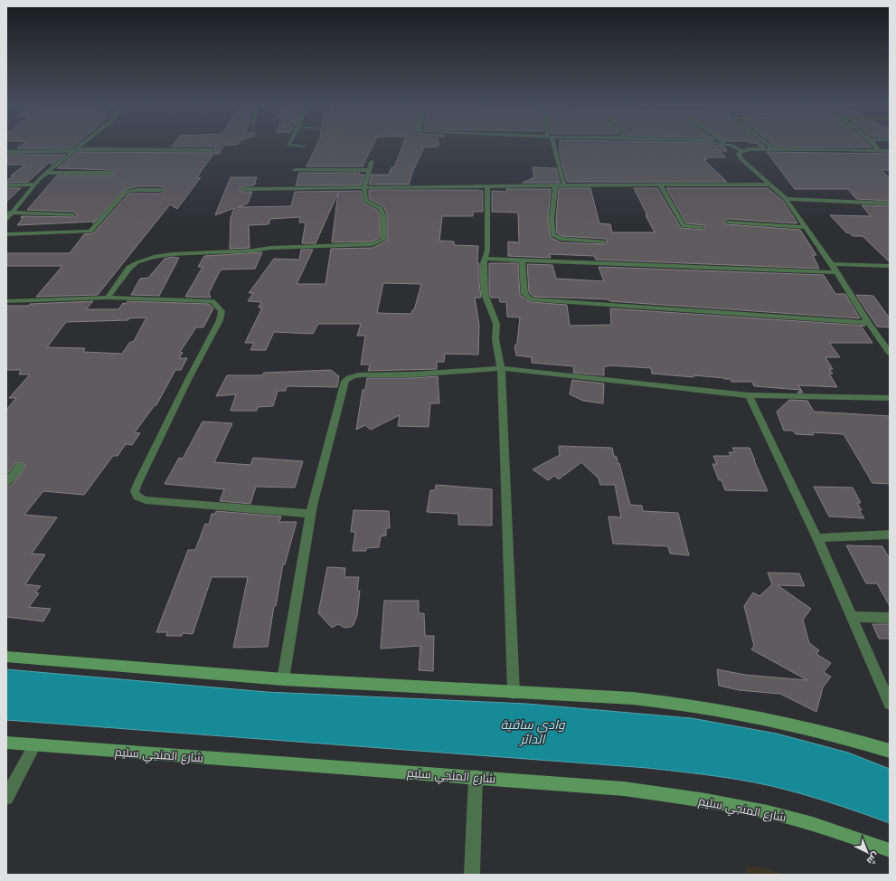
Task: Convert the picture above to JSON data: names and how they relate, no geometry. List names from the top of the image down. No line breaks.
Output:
{"streets":{"main road":["شارع المنجي سليم"]},"water":["وادي ساقية الدائر"],"north":"bottom right"}
